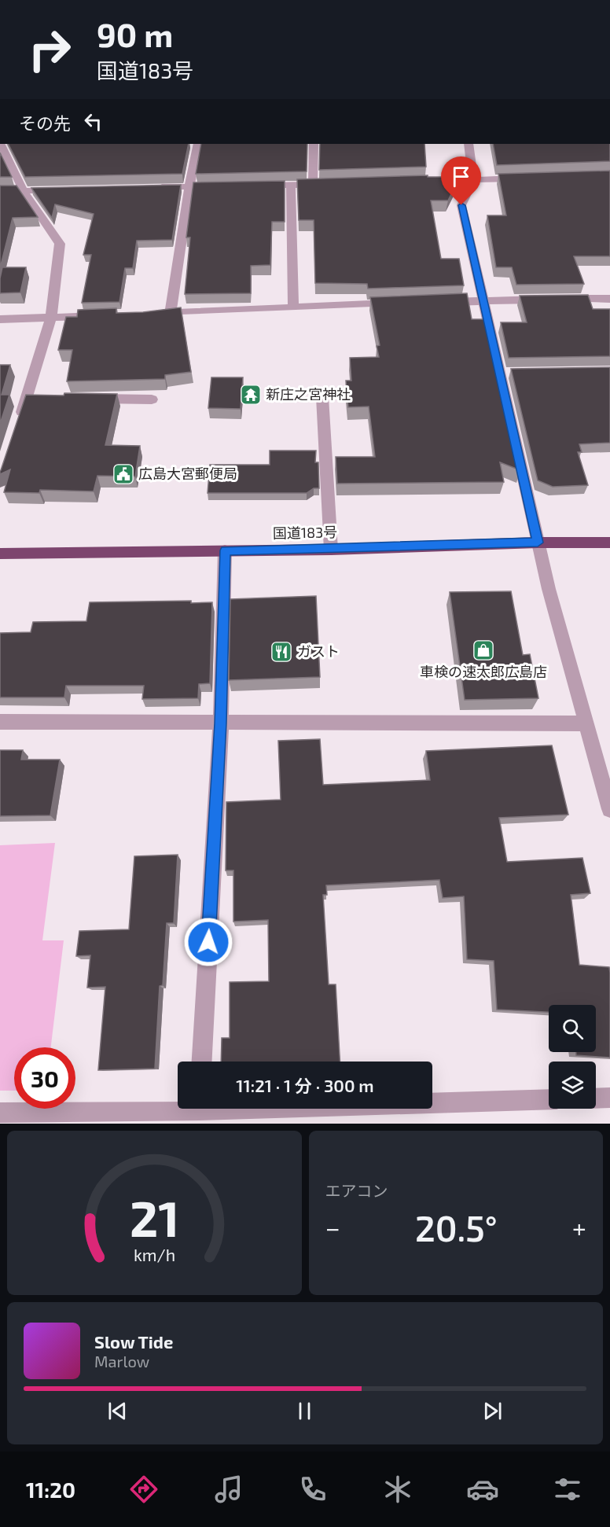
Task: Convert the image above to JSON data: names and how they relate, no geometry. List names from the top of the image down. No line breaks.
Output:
{"streets":{"highway":["国道183号"]},"places":{"temple":["新庄之宮神社"],"public building":["広島大宮郵便局"],"shop":["車検の速太郎広島店"],"restaurant":["ガスト"]},"page":{"turn":["90 m","国道183号"],"then":"その先","limit":"30","trip":"11:21 · 1 分 · 300 m","tile":"エアコン","heat":["−","20.5°","+"],"song":["Slow Tide","Marlow"],"tabs":"11:20","gauge":["21","km/h"]}}
